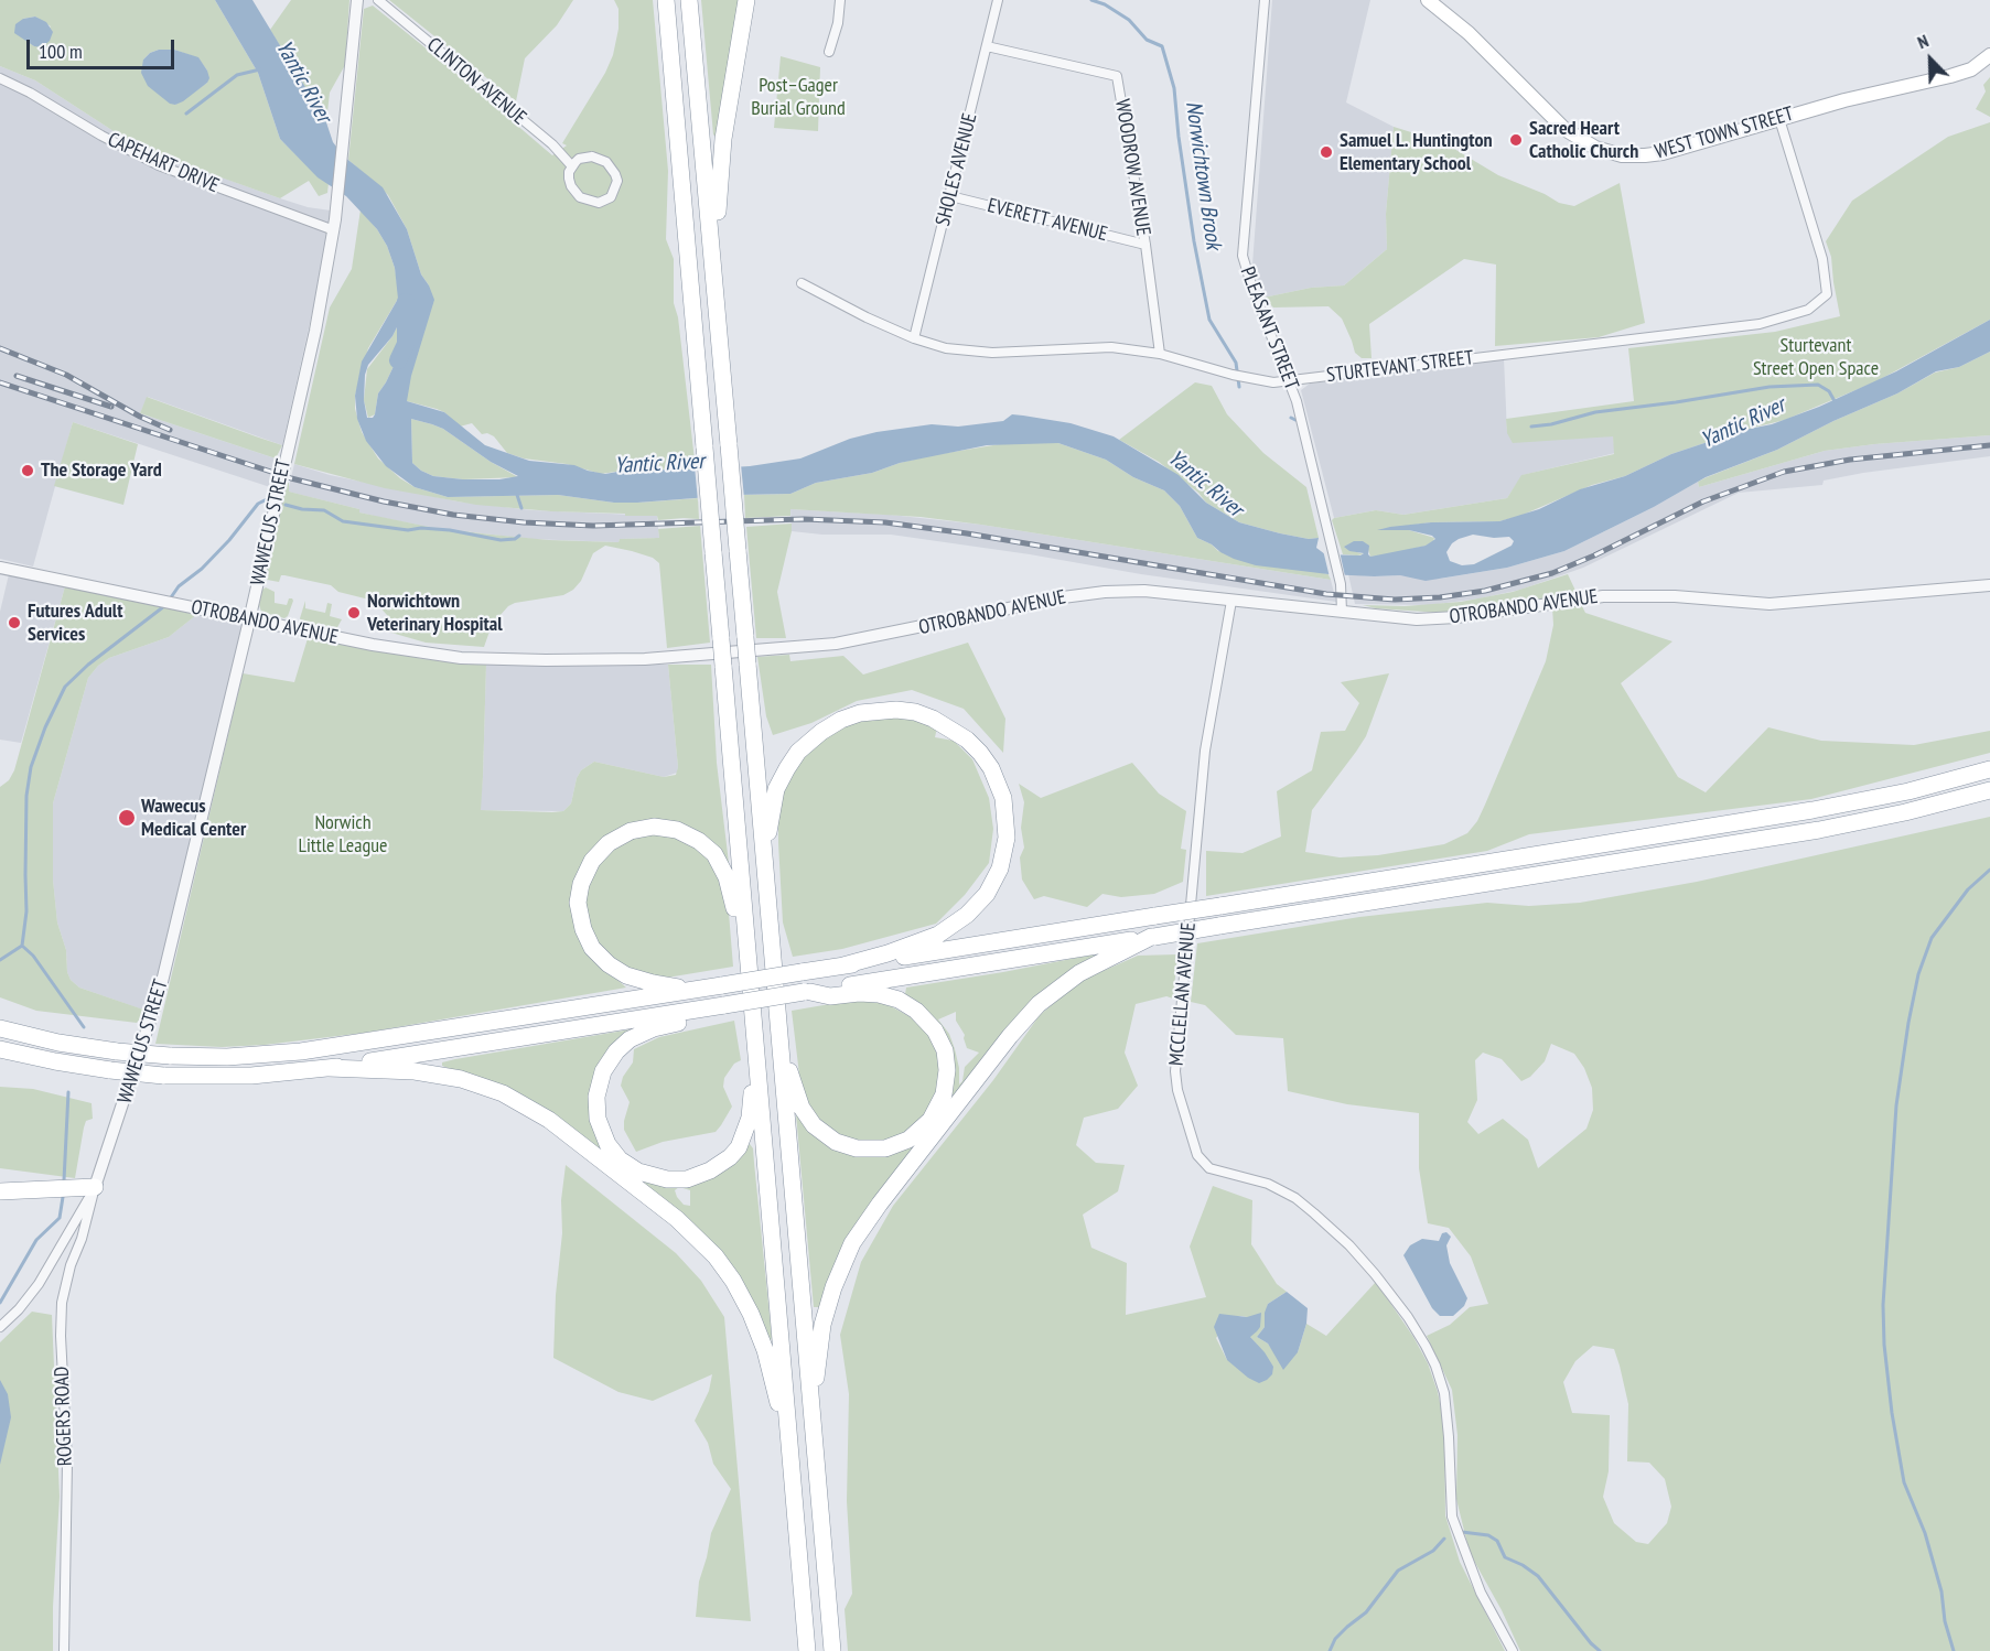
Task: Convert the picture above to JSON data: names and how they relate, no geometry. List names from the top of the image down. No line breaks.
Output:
{"streets":{"main road":["WEST TOWN STREET"],"street":["CLINTON AVENUE","CAPEHART DRIVE","WOODROW AVENUE","SHOLES AVENUE","EVERETT AVENUE","PLEASANT STREET","STURTEVANT STREET","WAWECUS STREET","OTROBANDO AVENUE","MCCLELLAN AVENUE","ROGERS ROAD"]},"crossings":[["WEST TOWN STREET","STURTEVANT STREET"],["CAPEHART DRIVE","WAWECUS STREET"],["WOODROW AVENUE","SHOLES AVENUE"],["WOODROW AVENUE","EVERETT AVENUE"],["WOODROW AVENUE","STURTEVANT STREET"],["SHOLES AVENUE","EVERETT AVENUE"],["SHOLES AVENUE","STURTEVANT STREET"],["PLEASANT STREET","STURTEVANT STREET"],["PLEASANT STREET","OTROBANDO AVENUE"],["WAWECUS STREET","OTROBANDO AVENUE"],["WAWECUS STREET","ROGERS ROAD"],["OTROBANDO AVENUE","MCCLELLAN AVENUE"]],"water":["Yantic River","Norwichtown Brook"],"parks":["Post–Gager Burial Ground","Sturtevant Street Open Space","Norwich Little League"],"places":["Sacred Heart Catholic Church","Samuel L. Huntington Elementary School","The Storage Yard","Norwichtown Veterinary Hospital","Futures Adult Services","Wawecus Medical Center"],"scale_bar":"100 m","north":"top left"}
